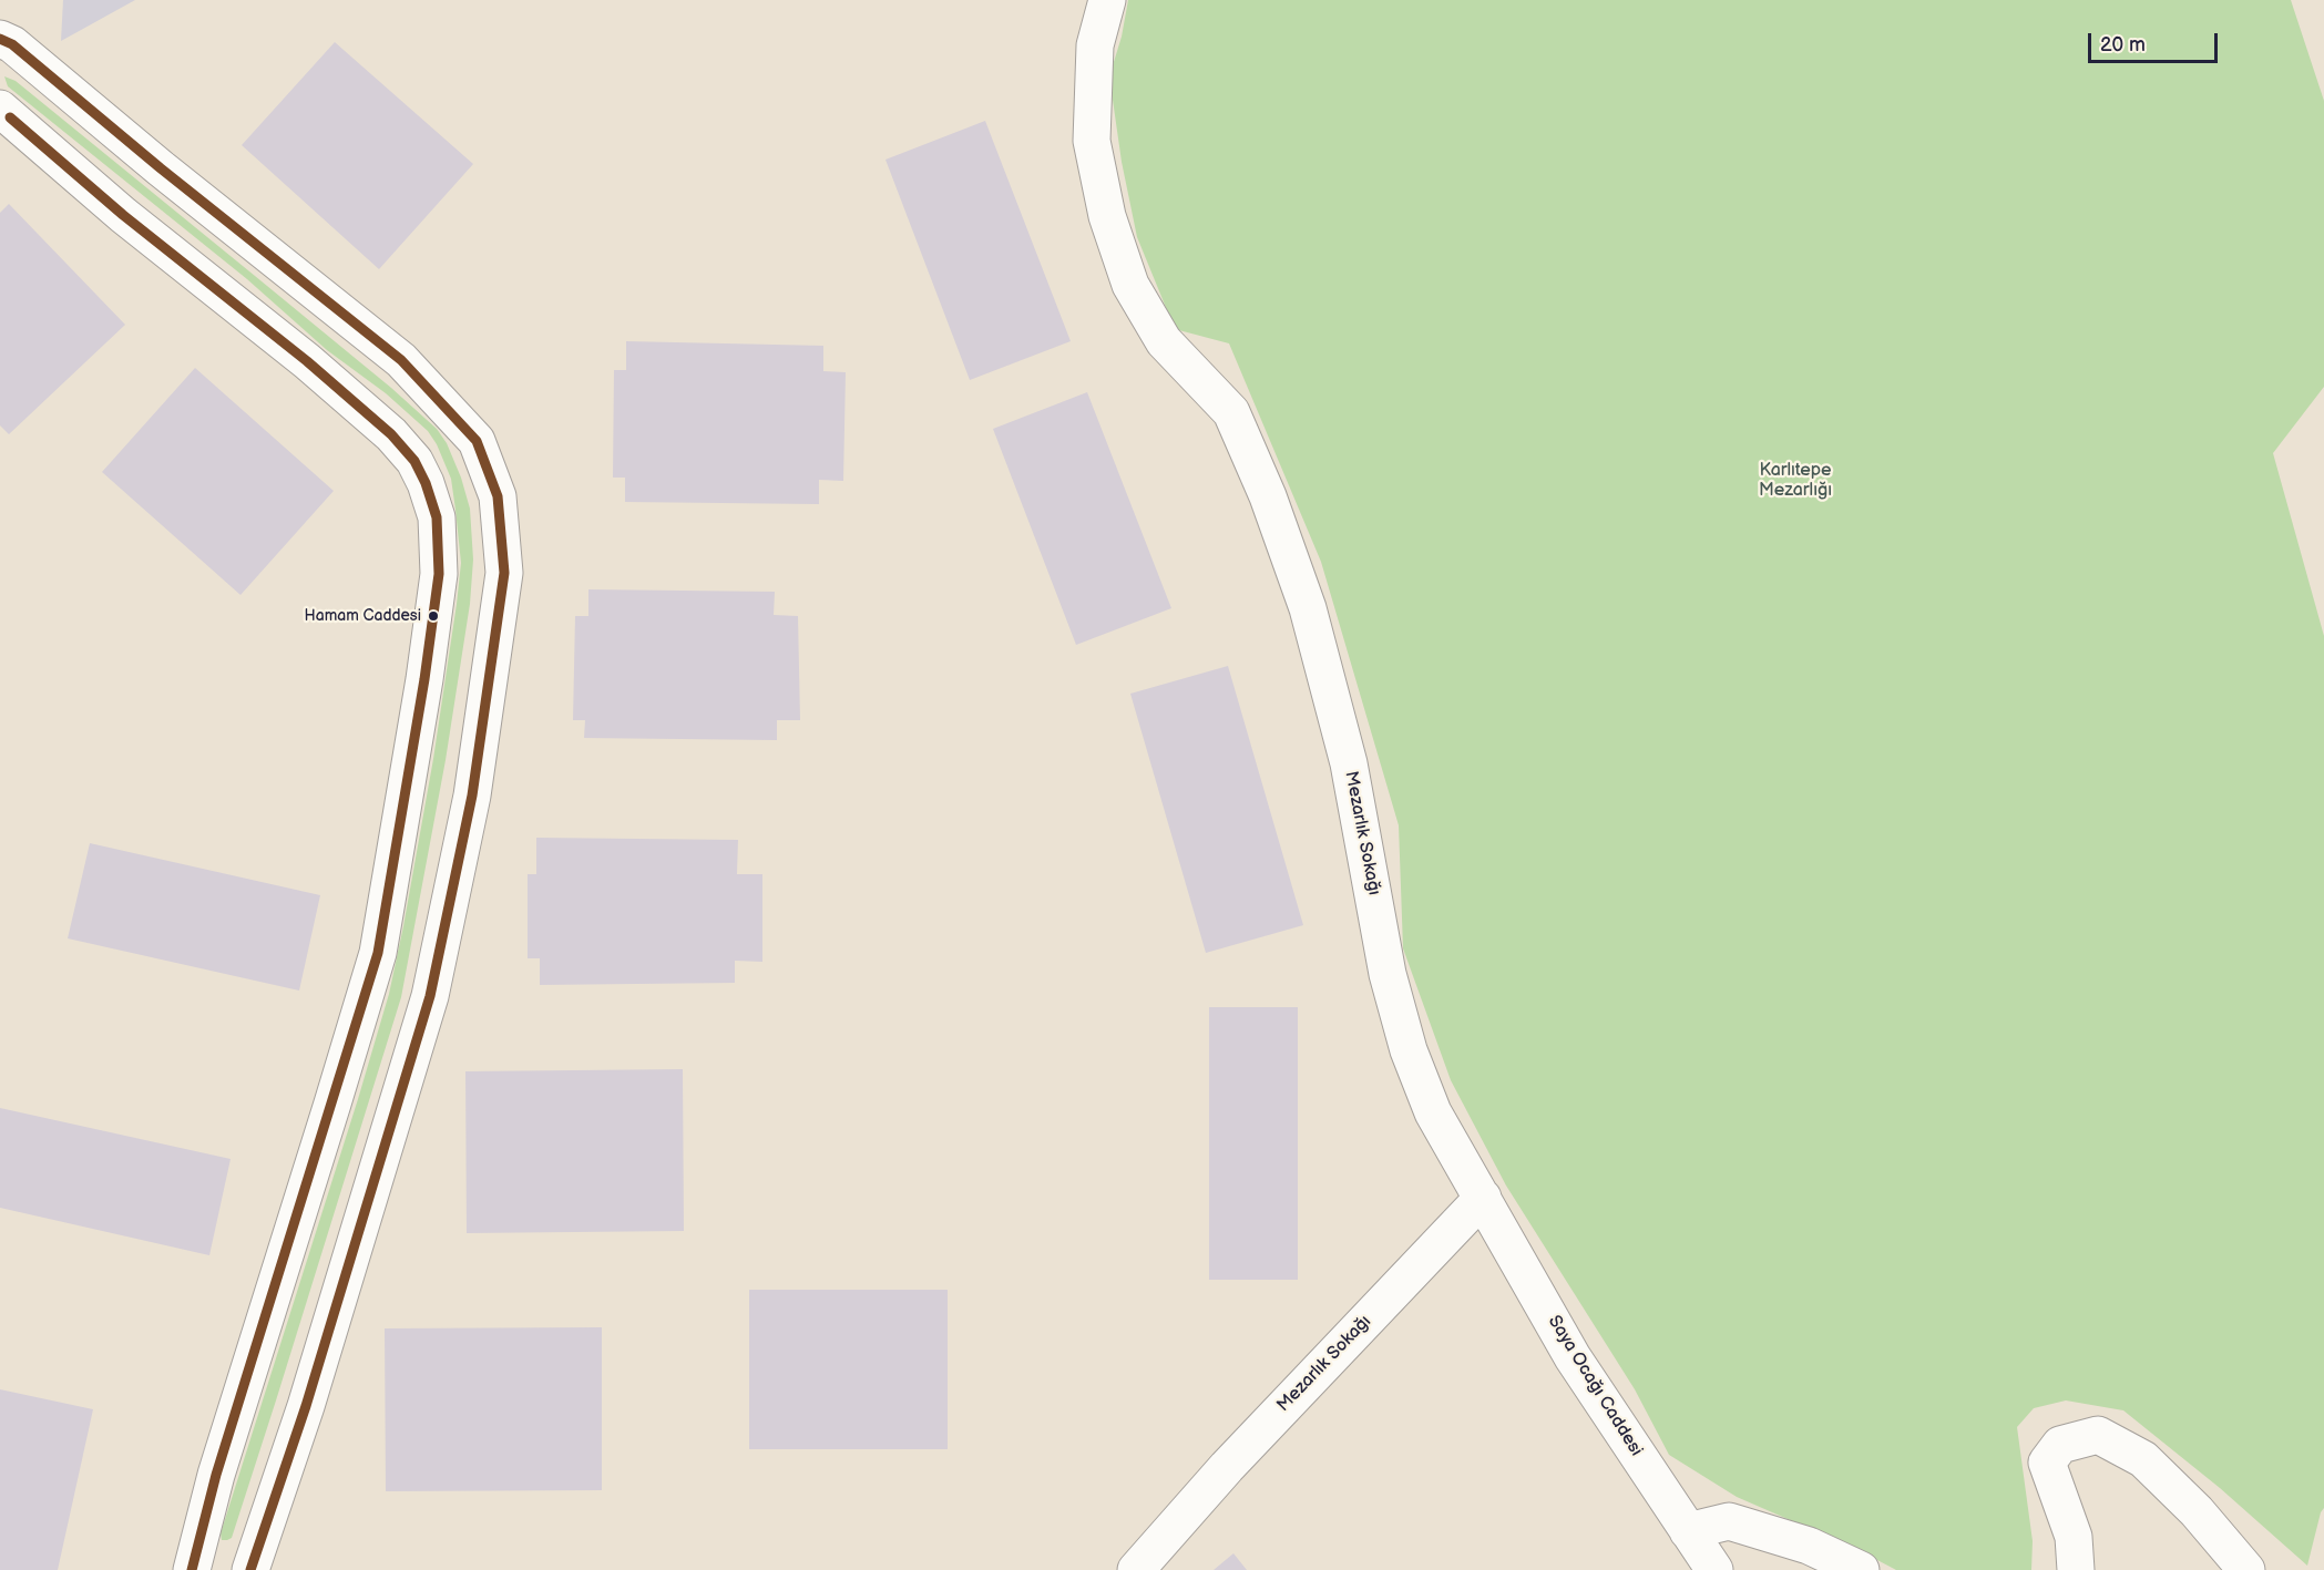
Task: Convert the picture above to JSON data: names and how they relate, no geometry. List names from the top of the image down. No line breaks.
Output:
{"streets":{"main road":["Mezarlık Sokağı","Saya Ocağı Caddesi"]},"crossings":[["Mezarlık Sokağı","Saya Ocağı Caddesi"]],"parks":["Karlıtepe Mezarlığı"],"places":["Hamam Caddesi"],"scale_bar":"20 m"}
